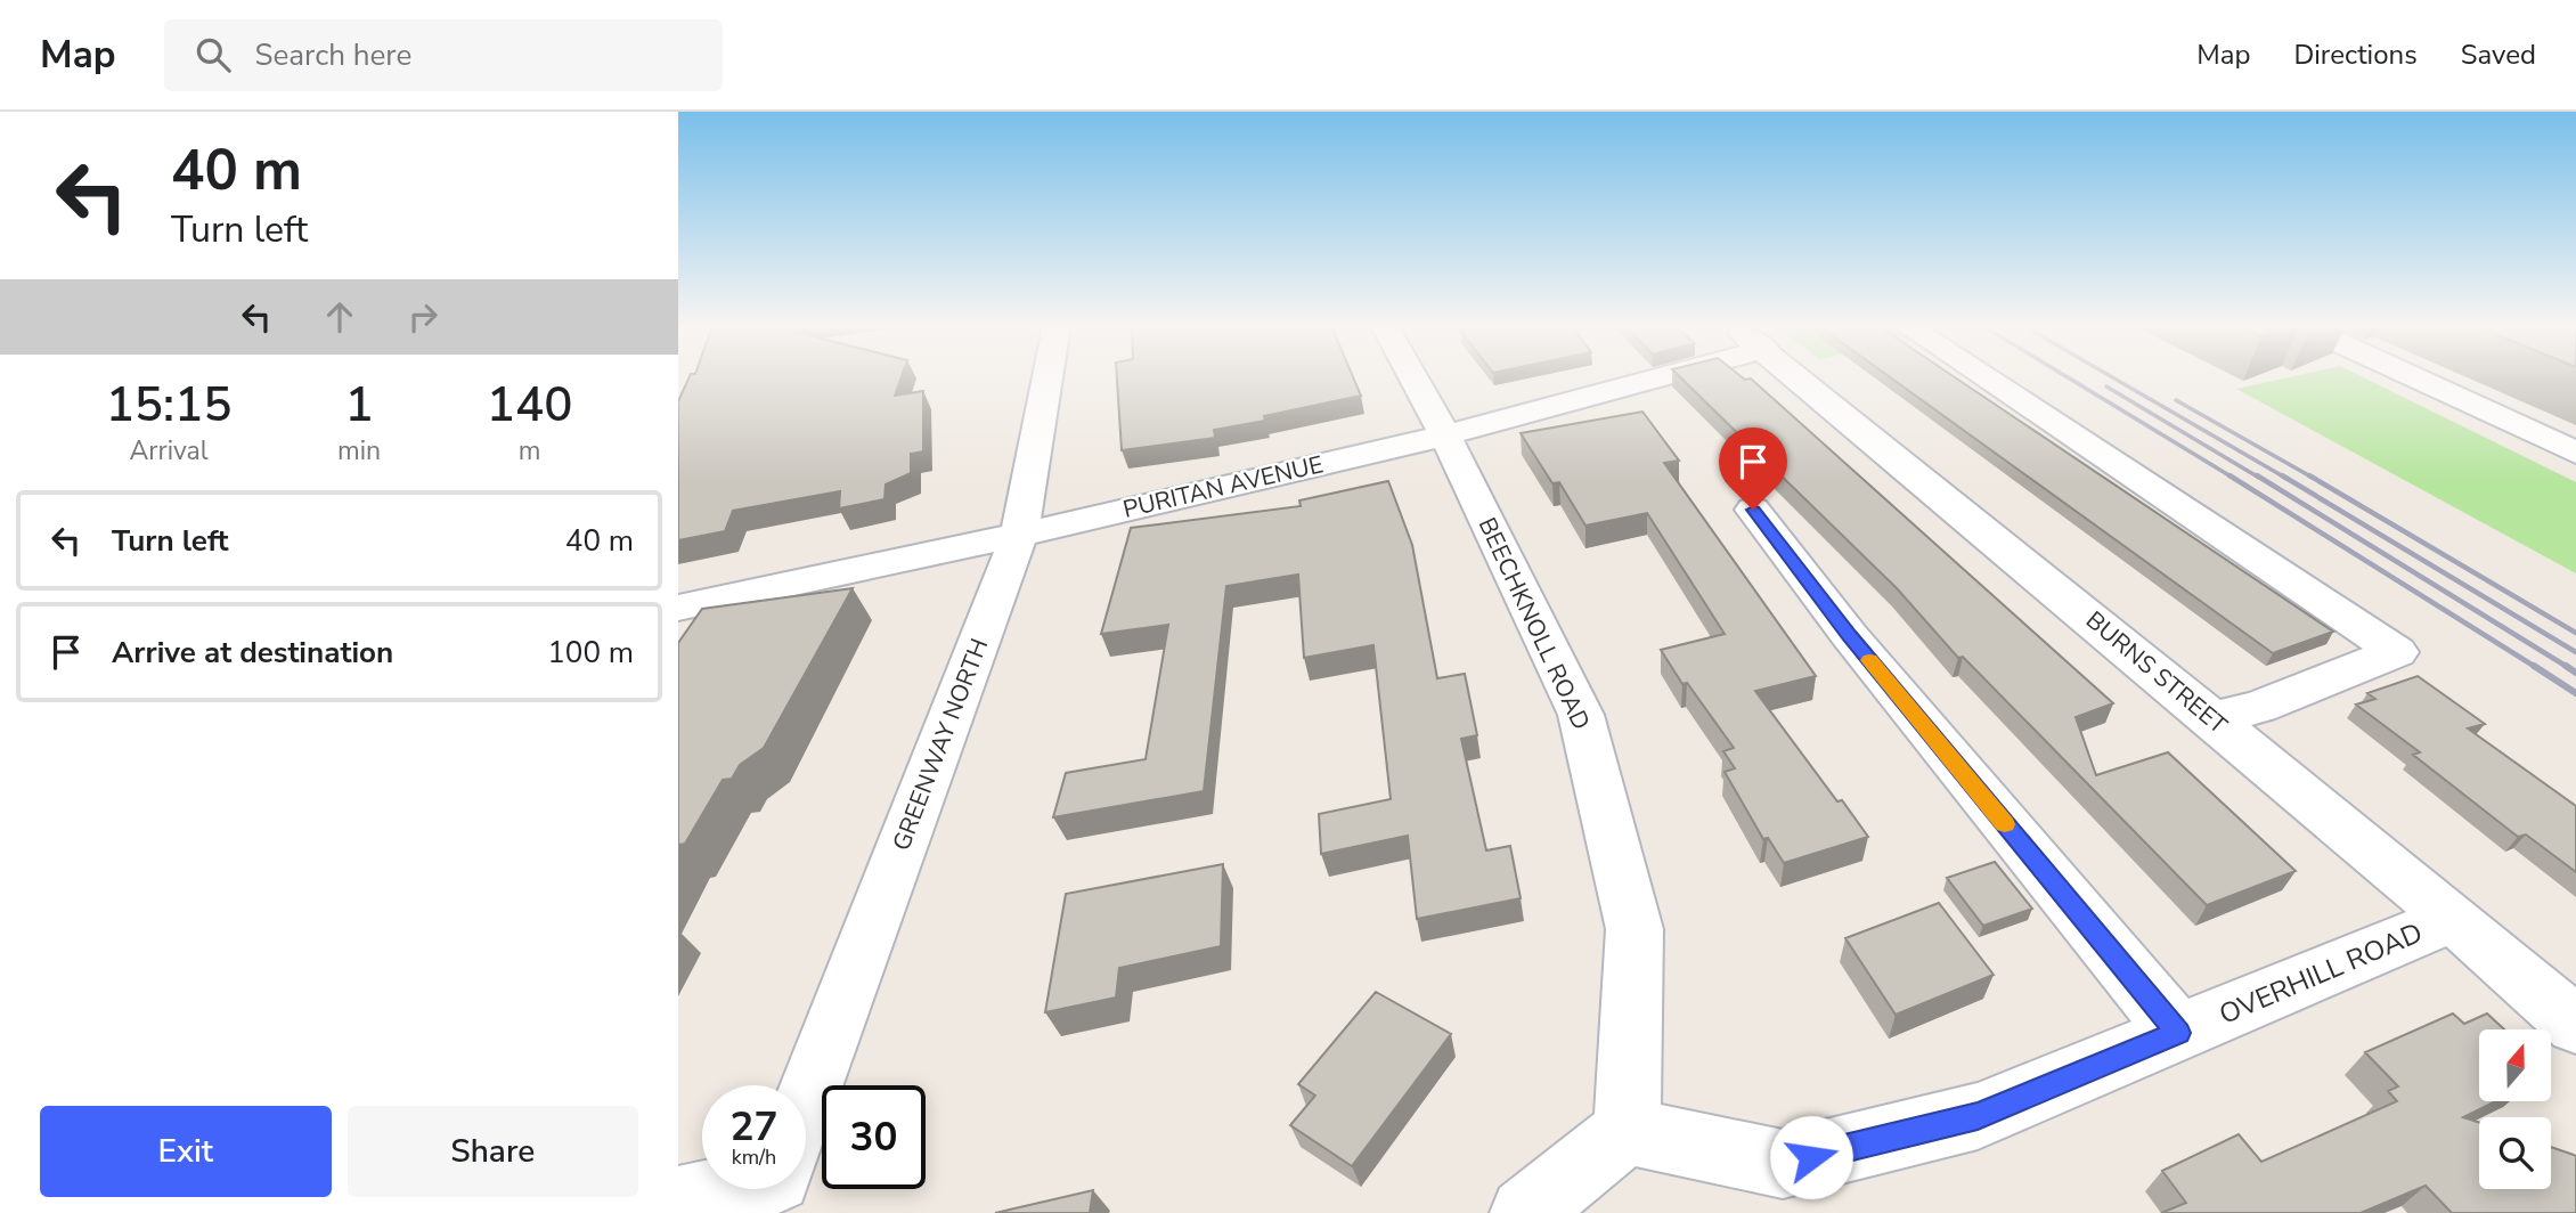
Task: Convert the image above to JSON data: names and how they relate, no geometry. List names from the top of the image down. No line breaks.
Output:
{"streets":{"street":["PURITAN AVENUE","BEECHKNOLL ROAD","BURNS STREET","GREENWAY NORTH","OVERHILL ROAD"]},"crossings":[["PURITAN AVENUE","BEECHKNOLL ROAD"],["PURITAN AVENUE","GREENWAY NORTH"],["BEECHKNOLL ROAD","OVERHILL ROAD"],["BURNS STREET","OVERHILL ROAD"]],"north":"top","page":{"header":"Map","search":"Search here","nav":["Map","Directions","Saved"],"turn":["40 m","Turn left"],"eta":["15:15","Arrival","1","min","140","m"],"list":[{"name":"Turn left","value":"40 m"},{"name":"Arrive at destination","value":"100 m"}],"speed":"27 km/h","limit":"30","buttons":["Exit","Share"]}}
